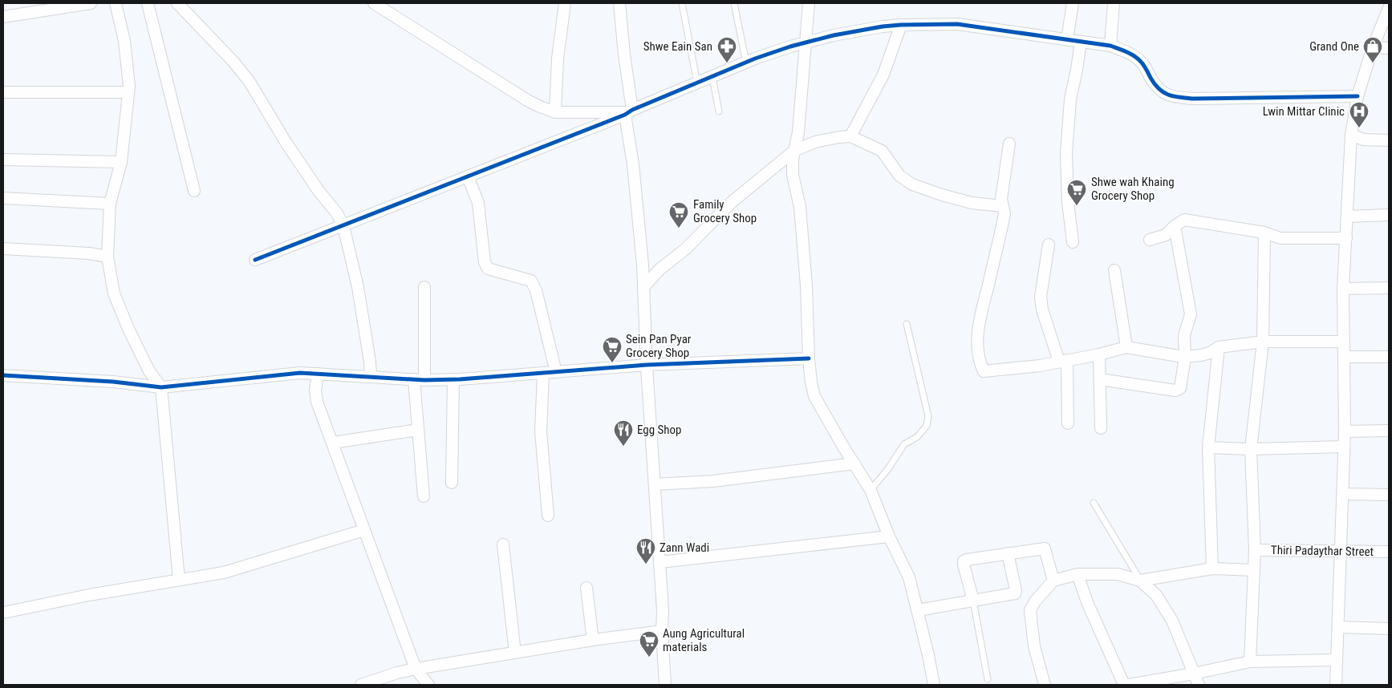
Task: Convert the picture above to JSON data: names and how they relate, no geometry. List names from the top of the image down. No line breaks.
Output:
{"streets":{"street":["Thiri Padaythar Street"]},"places":{"pharmacy":["Shwe Eain San"],"shop":["Grand One"],"hospital":["Lwin Mittar Clinic"],"supermarket":["Shwe wah Khaing Grocery Shop","Family Grocery Shop","Sein Pan Pyar Grocery Shop","Aung Agricultural materials"],"restaurant":["Egg Shop","Zann Wadi"]}}
